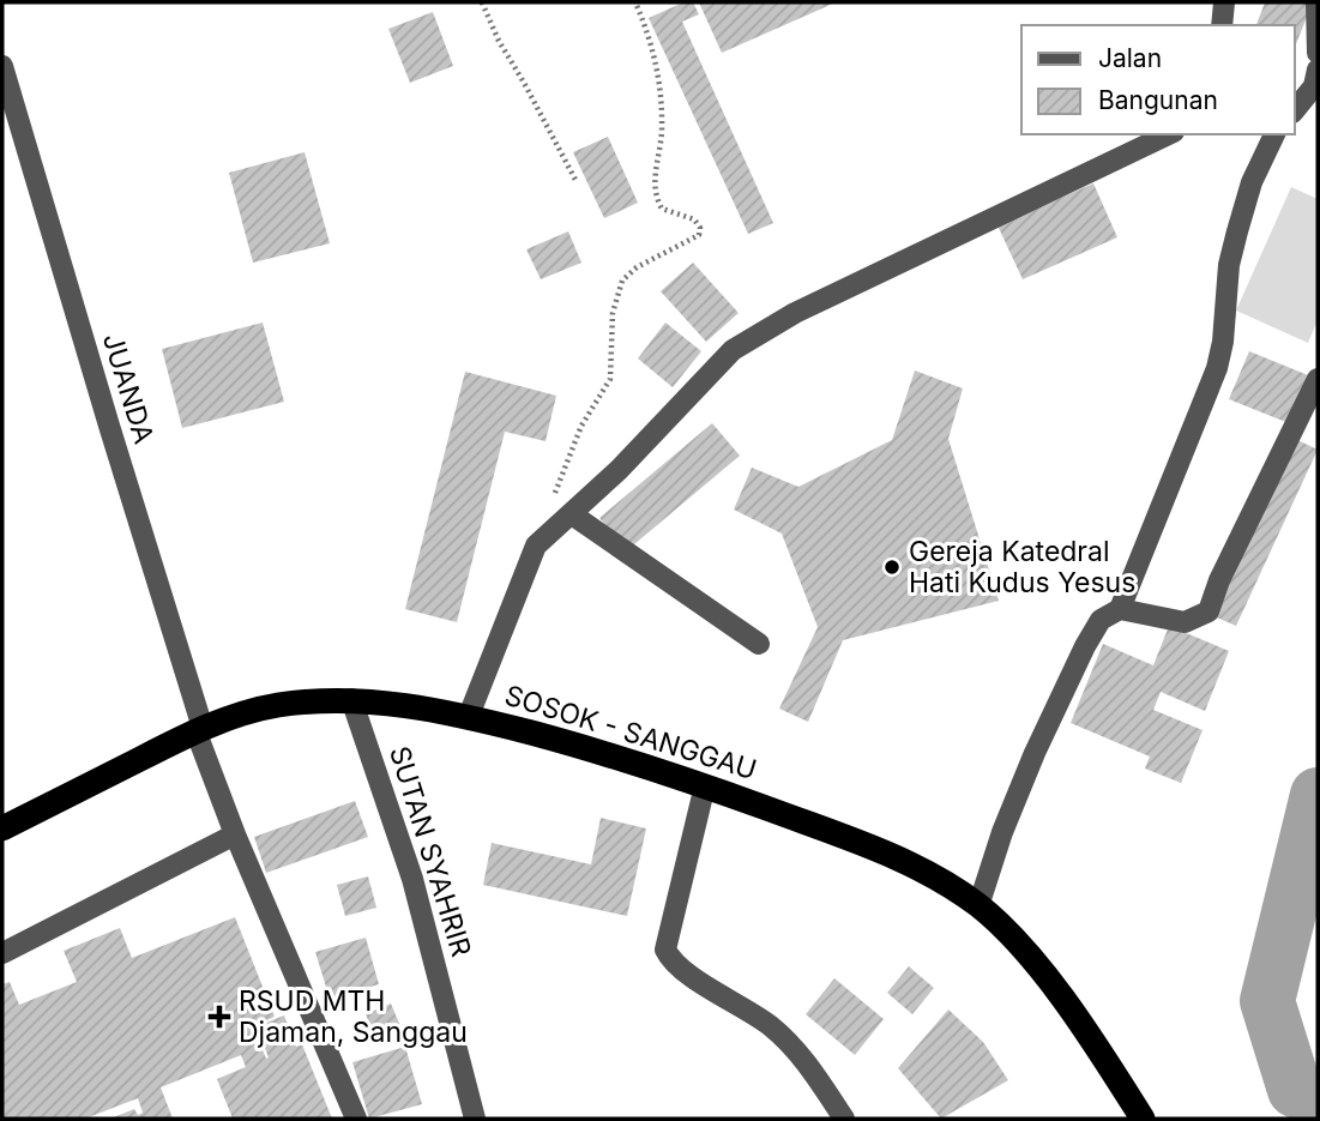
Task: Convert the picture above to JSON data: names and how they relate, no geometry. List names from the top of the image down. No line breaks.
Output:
{"streets":{"highway":["SOSOK - SANGGAU"],"street":["JUANDA","SUTAN SYAHRIR"]},"crossings":[["JUANDA","SOSOK - SANGGAU"],["SOSOK - SANGGAU","SUTAN SYAHRIR"]],"places":{"other":["Gereja Katedral Hati Kudus Yesus"],"health":["RSUD MTH Djaman, Sanggau"]},"legend":["Jalan","Bangunan"]}
